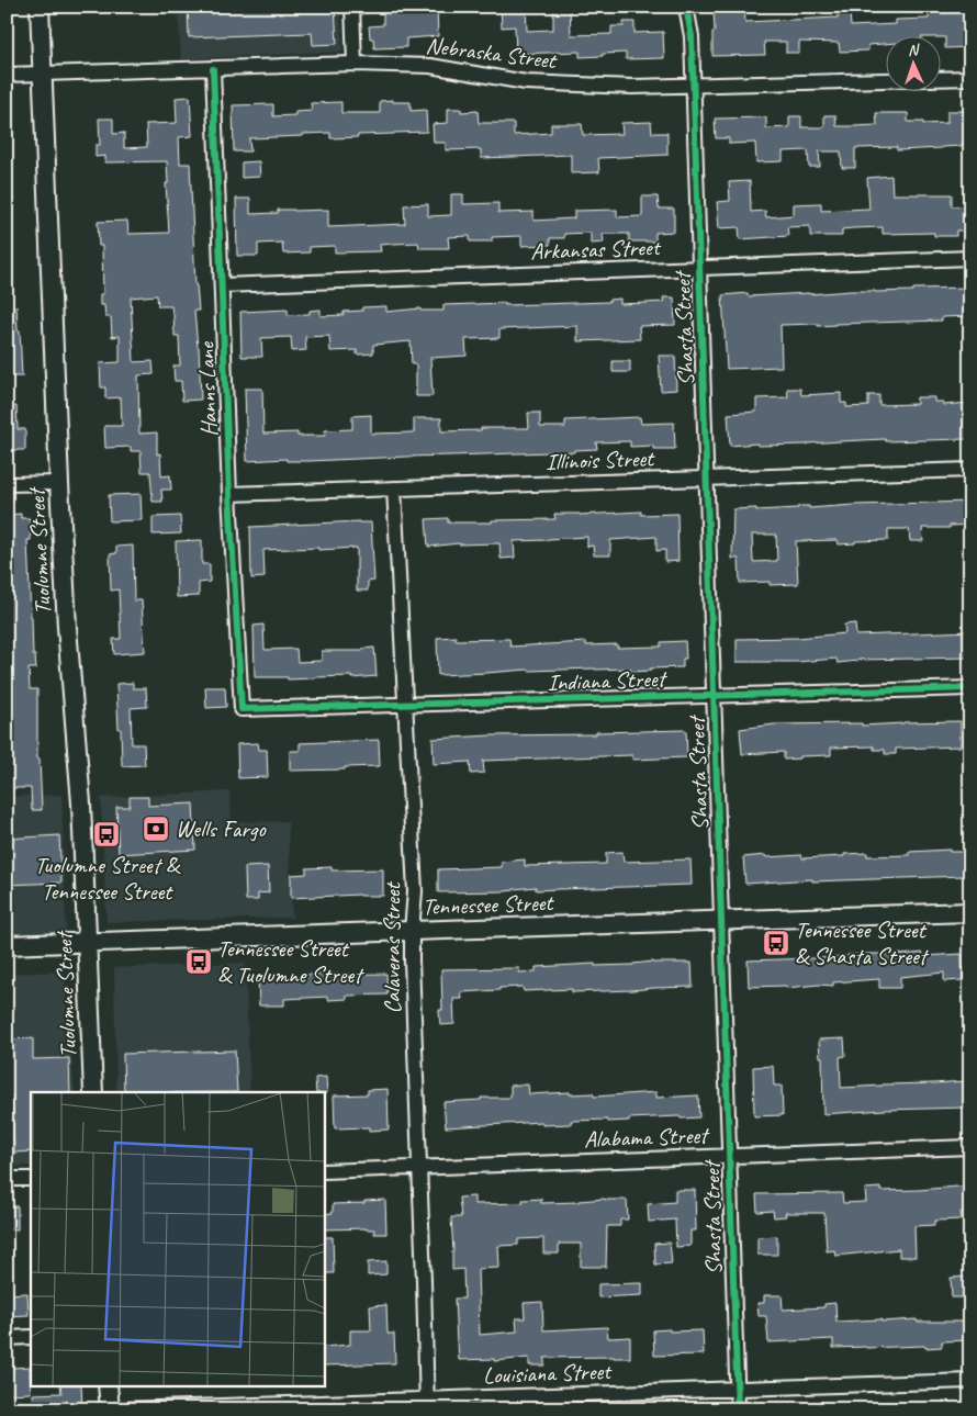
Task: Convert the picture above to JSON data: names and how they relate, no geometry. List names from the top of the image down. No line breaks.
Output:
{"streets":{"main road":["Tuolumne Street","Tennessee Street"],"street":["Nebraska Street","Arkansas Street","Shasta Street","Hanns Lane","Illinois Street","Indiana Street","Calaveras Street","Alabama Street","Louisiana Street"]},"crossings":[["Nebraska Street","Shasta Street"],["Nebraska Street","Hanns Lane"],["Nebraska Street","Tuolumne Street"],["Arkansas Street","Shasta Street"],["Arkansas Street","Hanns Lane"],["Shasta Street","Illinois Street"],["Shasta Street","Indiana Street"],["Shasta Street","Tennessee Street"],["Shasta Street","Alabama Street"],["Shasta Street","Louisiana Street"],["Hanns Lane","Illinois Street"],["Hanns Lane","Indiana Street"],["Illinois Street","Calaveras Street"],["Tuolumne Street","Tennessee Street"],["Indiana Street","Calaveras Street"],["Tennessee Street","Calaveras Street"],["Calaveras Street","Alabama Street"],["Calaveras Street","Louisiana Street"]],"places":{"bank":["Wells Fargo"],"bus stop":["Tuolumne Street & Tennessee Street","Tennessee Street & Shasta Street","Tennessee Street & Tuolumne Street"]},"north":"top"}
